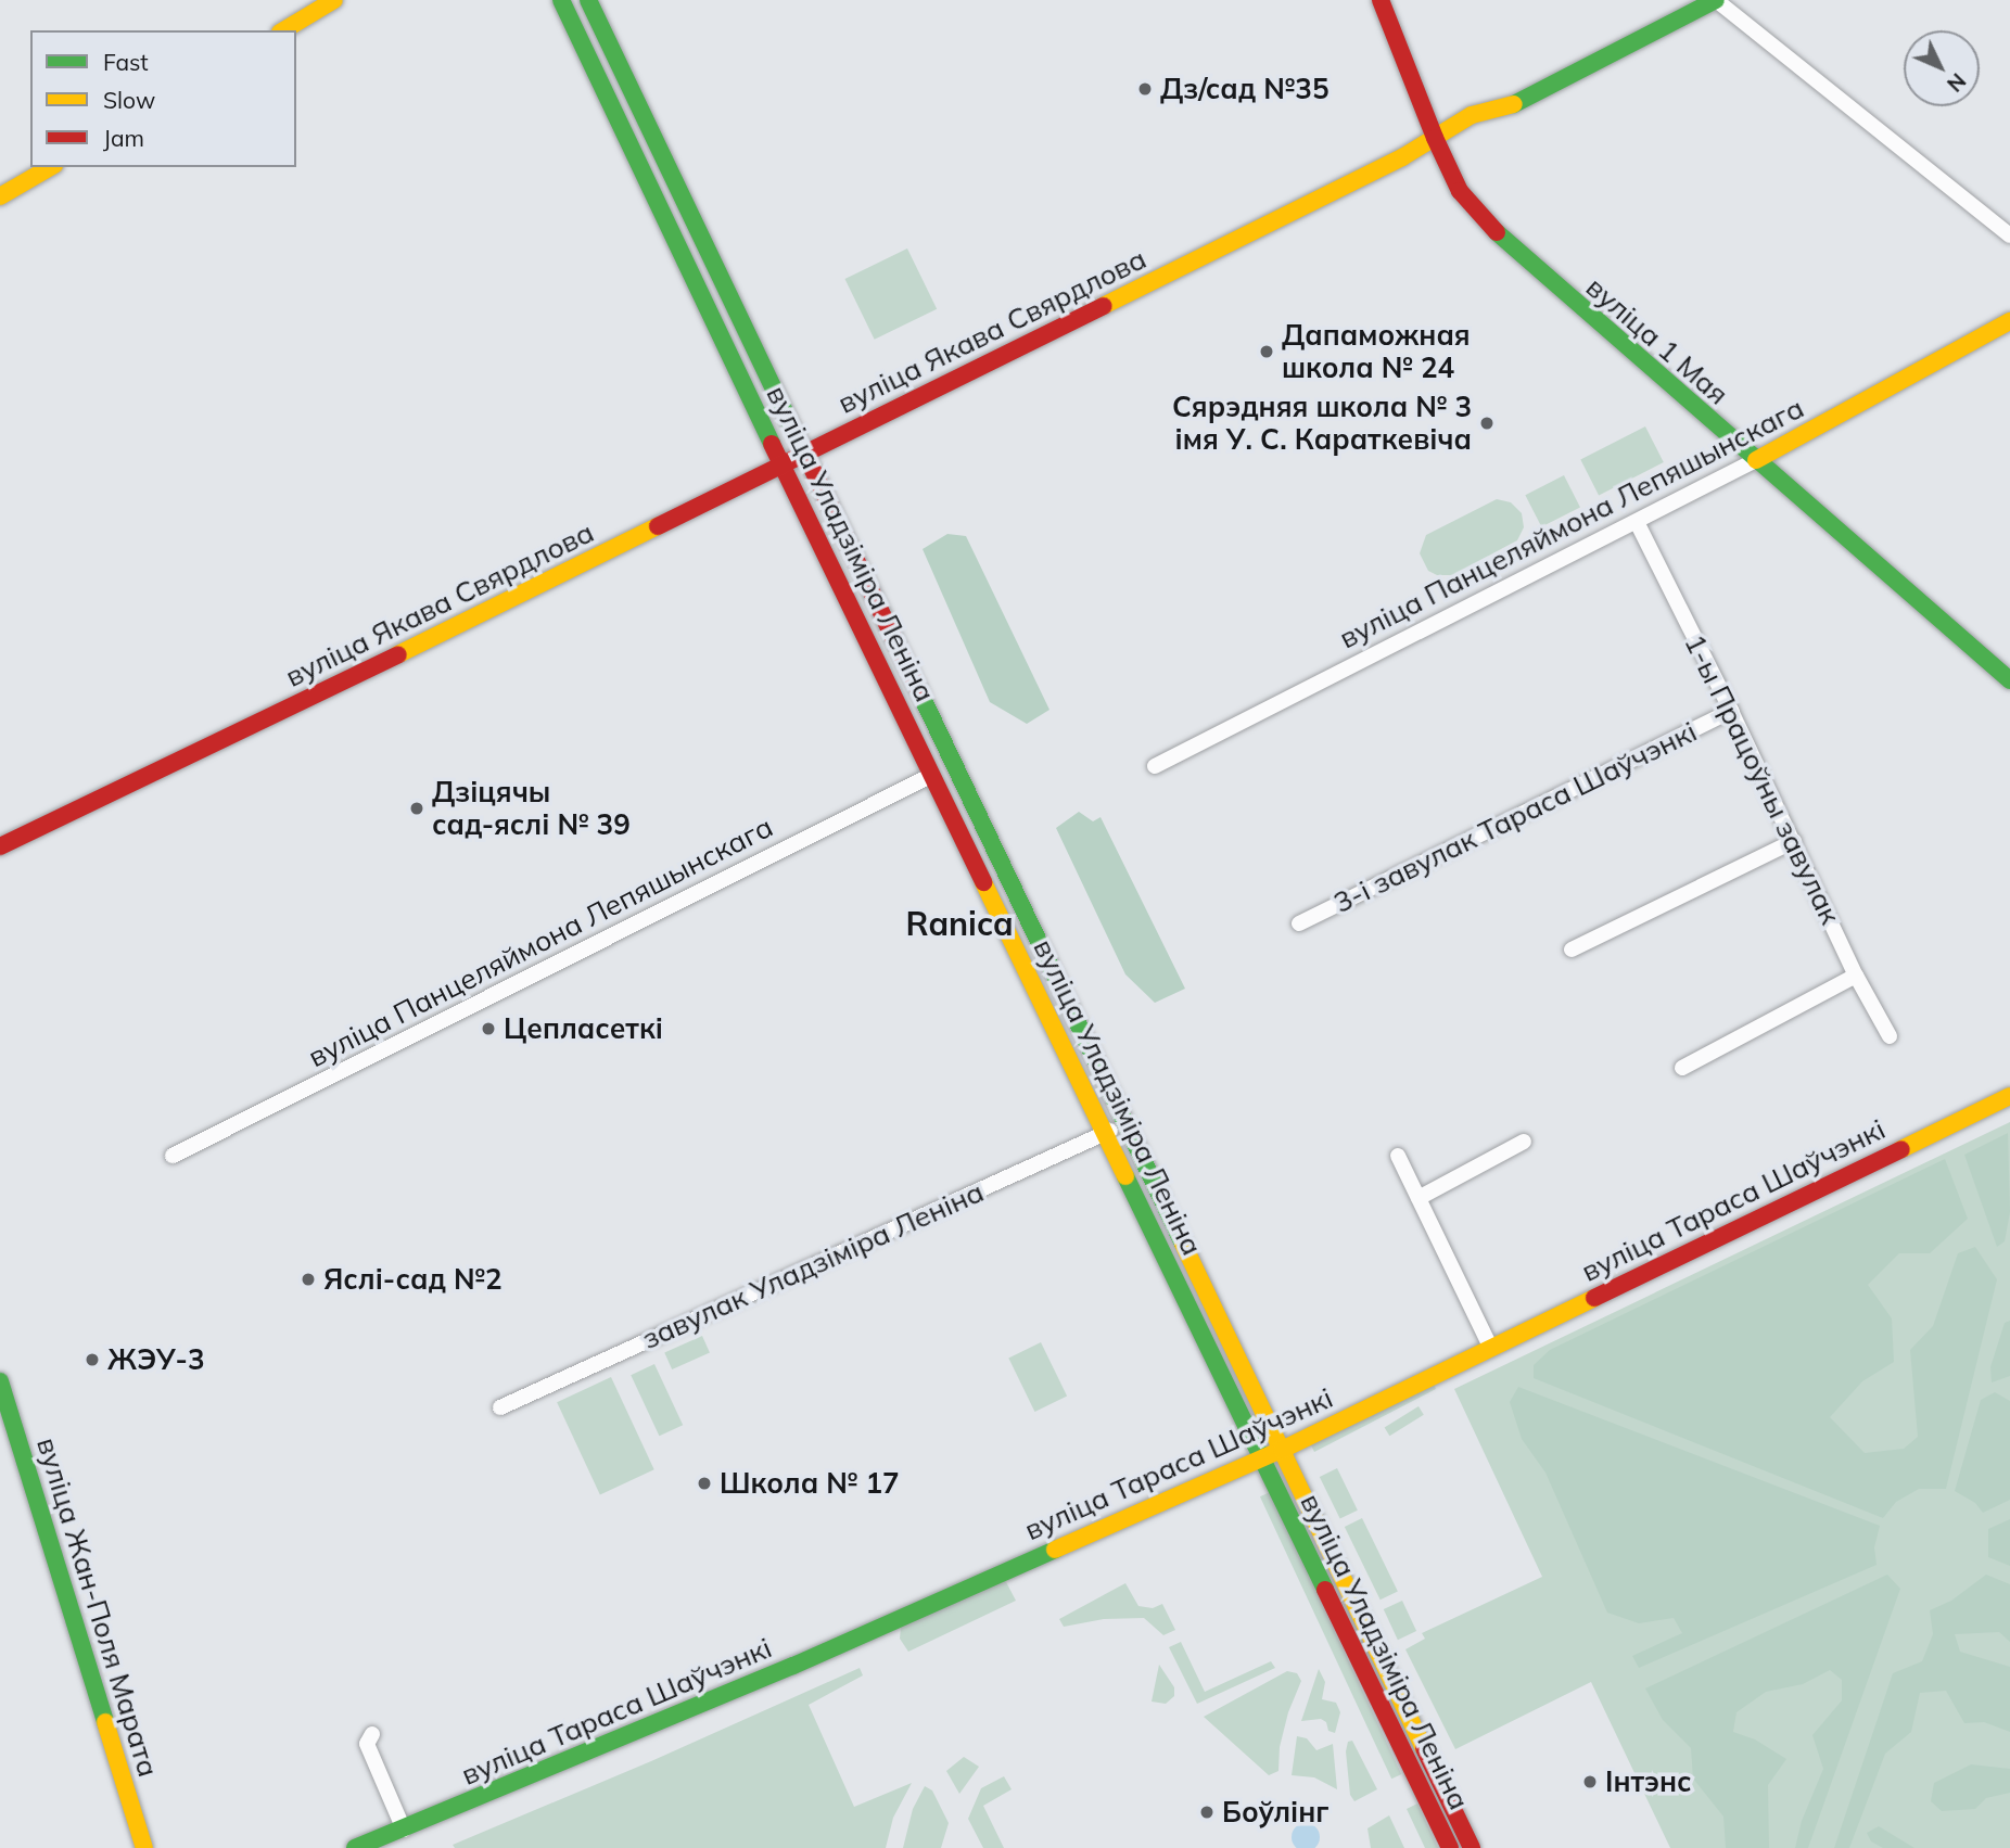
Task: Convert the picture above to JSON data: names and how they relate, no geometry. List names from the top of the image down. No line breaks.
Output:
{"streets":{"street":["вуліца Якава Свярдлова","вуліца 1 Мая","вуліца Панцеляймона Лепяшынскага","вуліца Уладзіміра Леніна","1-ы Працоўны завулак","3-і завулак Тараса Шаўчэнкі","вуліца Тараса Шаўчэнкі","завулак Уладзіміра Леніна","вуліца Жан-Поля Марата"]},"crossings":[["вуліца Якава Свярдлова","вуліца 1 Мая"],["вуліца Якава Свярдлова","вуліца Уладзіміра Леніна"],["вуліца 1 Мая","вуліца Панцеляймона Лепяшынскага"],["вуліца Панцеляймона Лепяшынскага","вуліца Уладзіміра Леніна"],["вуліца Панцеляймона Лепяшынскага","1-ы Працоўны завулак"],["вуліца Уладзіміра Леніна","вуліца Тараса Шаўчэнкі"],["вуліца Уладзіміра Леніна","завулак Уладзіміра Леніна"],["1-ы Працоўны завулак","3-і завулак Тараса Шаўчэнкі"]],"districts":["Ranica"],"places":["Дз/сад №35","Дапаможная школа № 24","Сярэдняя школа № 3 імя У. С. Караткевіча","Дзіцячы сад-яслі № 39","Цепласеткі","Яслі-сад №2","ЖЭУ-3","Школа № 17","Інтэнс","Боўлінг"],"legend":["Fast","Slow","Jam"],"north":"bottom right"}
